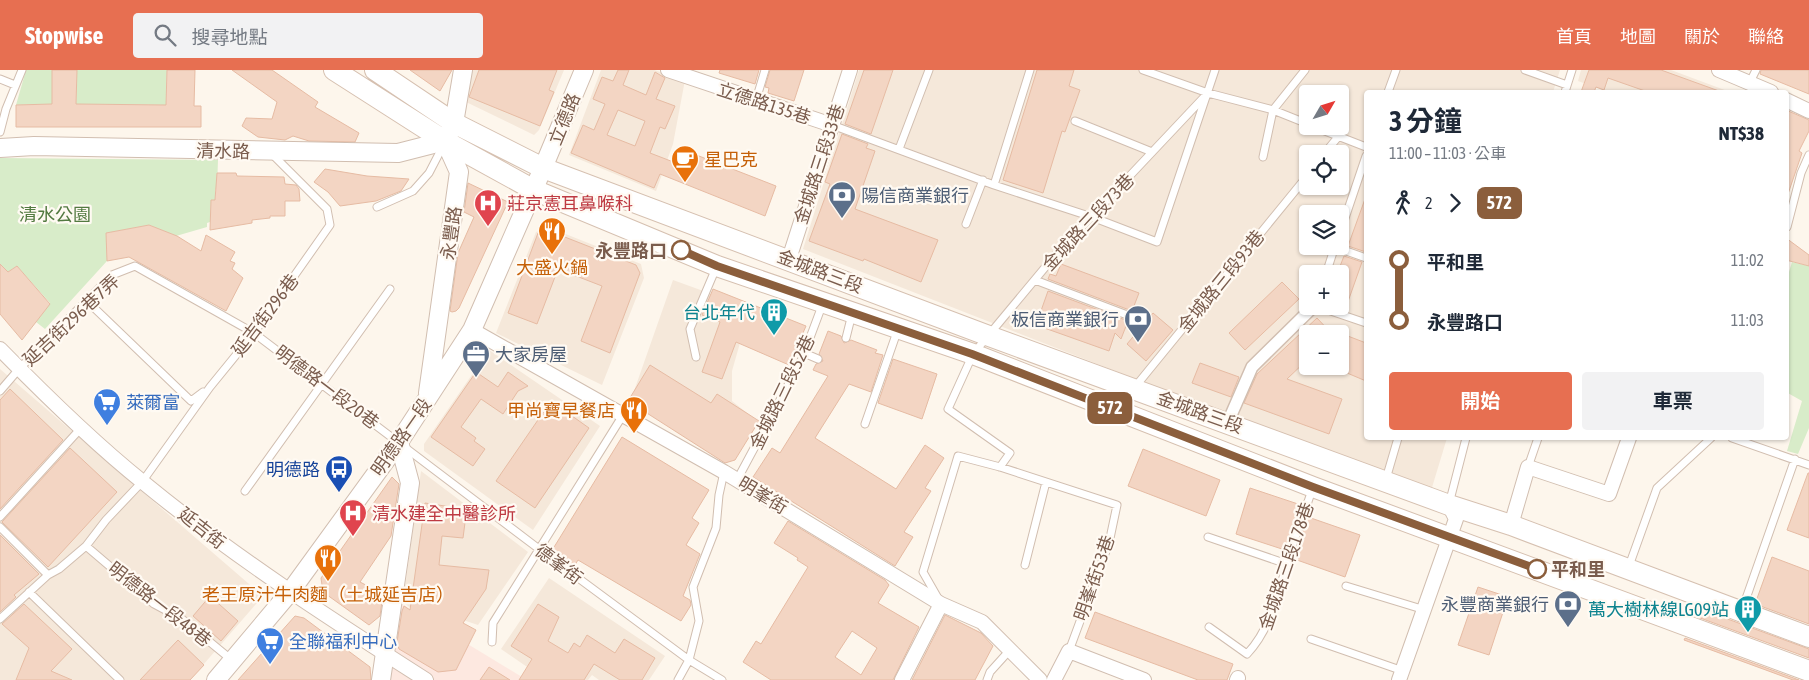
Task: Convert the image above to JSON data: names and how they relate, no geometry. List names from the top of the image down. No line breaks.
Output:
{"streets":{"main road":["金城路三段"],"street":["立德路135巷","立德路","清水路","金城路三段33巷","永豐路","明德路一段","明峯街","延吉街"],"lane":["金城路三段73巷","金城路三段93巷","延吉街296巷","延吉街296巷7弄","明德路一段20巷","金城路三段52巷","德峯街","金城路三段178巷","明峯街53巷","明德路一段48巷"]},"crossings":[["立德路135巷","金城路三段33巷"],["立德路","金城路三段"],["立德路","明德路一段"],["清水路","永豐路"],["清水路","金城路三段"],["清水路","延吉街296巷"],["金城路三段33巷","金城路三段"],["金城路三段73巷","金城路三段"],["永豐路","金城路三段"],["永豐路","明德路一段"],["金城路三段","金城路三段93巷"],["金城路三段","金城路三段52巷"],["金城路三段","明德路一段"],["金城路三段","金城路三段178巷"],["延吉街296巷","延吉街296巷7弄"],["延吉街296巷","明德路一段20巷"],["延吉街296巷","延吉街"],["延吉街296巷","明德路一段48巷"],["延吉街296巷7弄","明德路一段20巷"],["延吉街296巷7弄","延吉街"],["明德路一段20巷","明德路一段"],["明德路一段20巷","德峯街"],["金城路三段52巷","明峯街"],["明德路一段","明峯街"],["明德路一段","延吉街"],["明德路一段","德峯街"],["明德路一段","明德路一段48巷"]],"parks":["清水公園"],"places":{"cafe":["星巴克"],"bank":["陽信商業銀行","板信商業銀行","永豐商業銀行"],"hospital":["莊京憲耳鼻喉科","清水建全中醫診所"],"other":["永豐路口","平和里"],"restaurant":["大盛火鍋","甲尚寶早餐店","老王原汁牛肉麵（土城延吉店）"],"building":["台北年代","萬大樹林線LG09站"],"office":["大家房屋"],"supermarket":["萊爾富","全聯福利中心"],"bus stop":["明德路"]},"lines":["bus line 572"],"north":"top right","page":{"header":"Stopwise","search":"搜尋地點","nav":["首頁","地圖","關於","聯絡"],"on_map":"572","map_buttons":["+","−"],"heading":["3 分鐘","11:00 – 11:03 · 公車","NT$38"],"legs":["2","572"],"list":[{"name":"平和里","value":"11:02"},{"name":"永豐路口","value":"11:03"}],"buttons":["開始","車票"]}}
